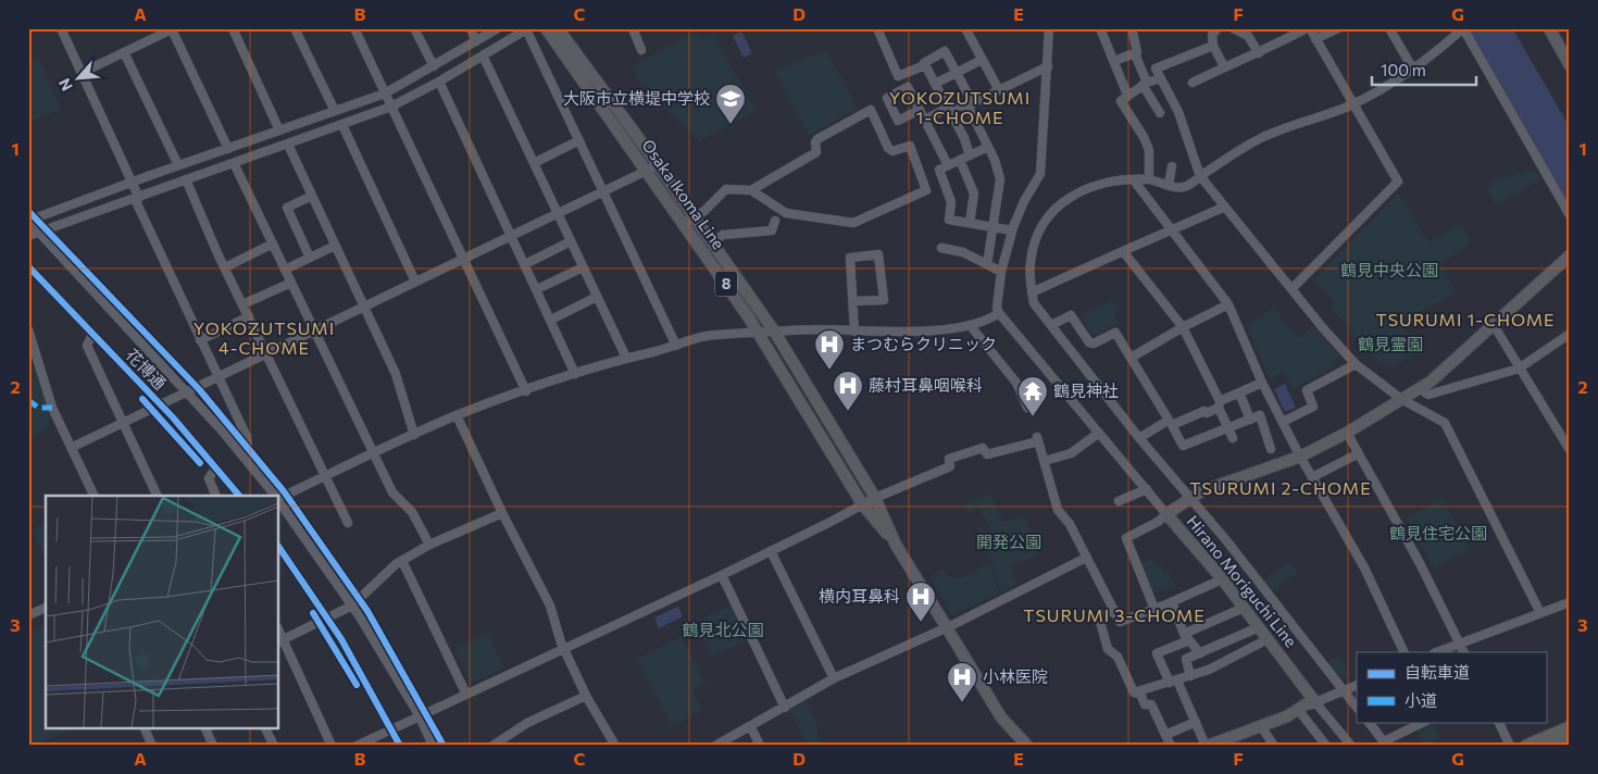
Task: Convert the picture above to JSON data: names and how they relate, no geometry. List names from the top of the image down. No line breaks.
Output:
{"streets":{"main road":["Osaka Ikoma Line","8","Hirano Moriguchi Line"],"street":["花博通"]},"districts":["YOKOZUTSUMI 1-CHOME","TSURUMI 1-CHOME","YOKOZUTSUMI 4-CHOME","TSURUMI 2-CHOME","TSURUMI 3-CHOME"],"parks":["鶴見中央公園","鶴見霊園","鶴見住宅公園","開発公園","鶴見北公園"],"places":{"school or university":["大阪市立横堤中学校"],"hospital":["まつむらクリニック","藤村耳鼻咽喉科","横内耳鼻科","小林医院"],"temple":["鶴見神社"]},"legend":["自転車道","小道"],"scale_bar":"100 m","north":"bottom left","grid":{"columns":["A","B","C","D","E","F","G"],"rows":["1","2","3"]}}
